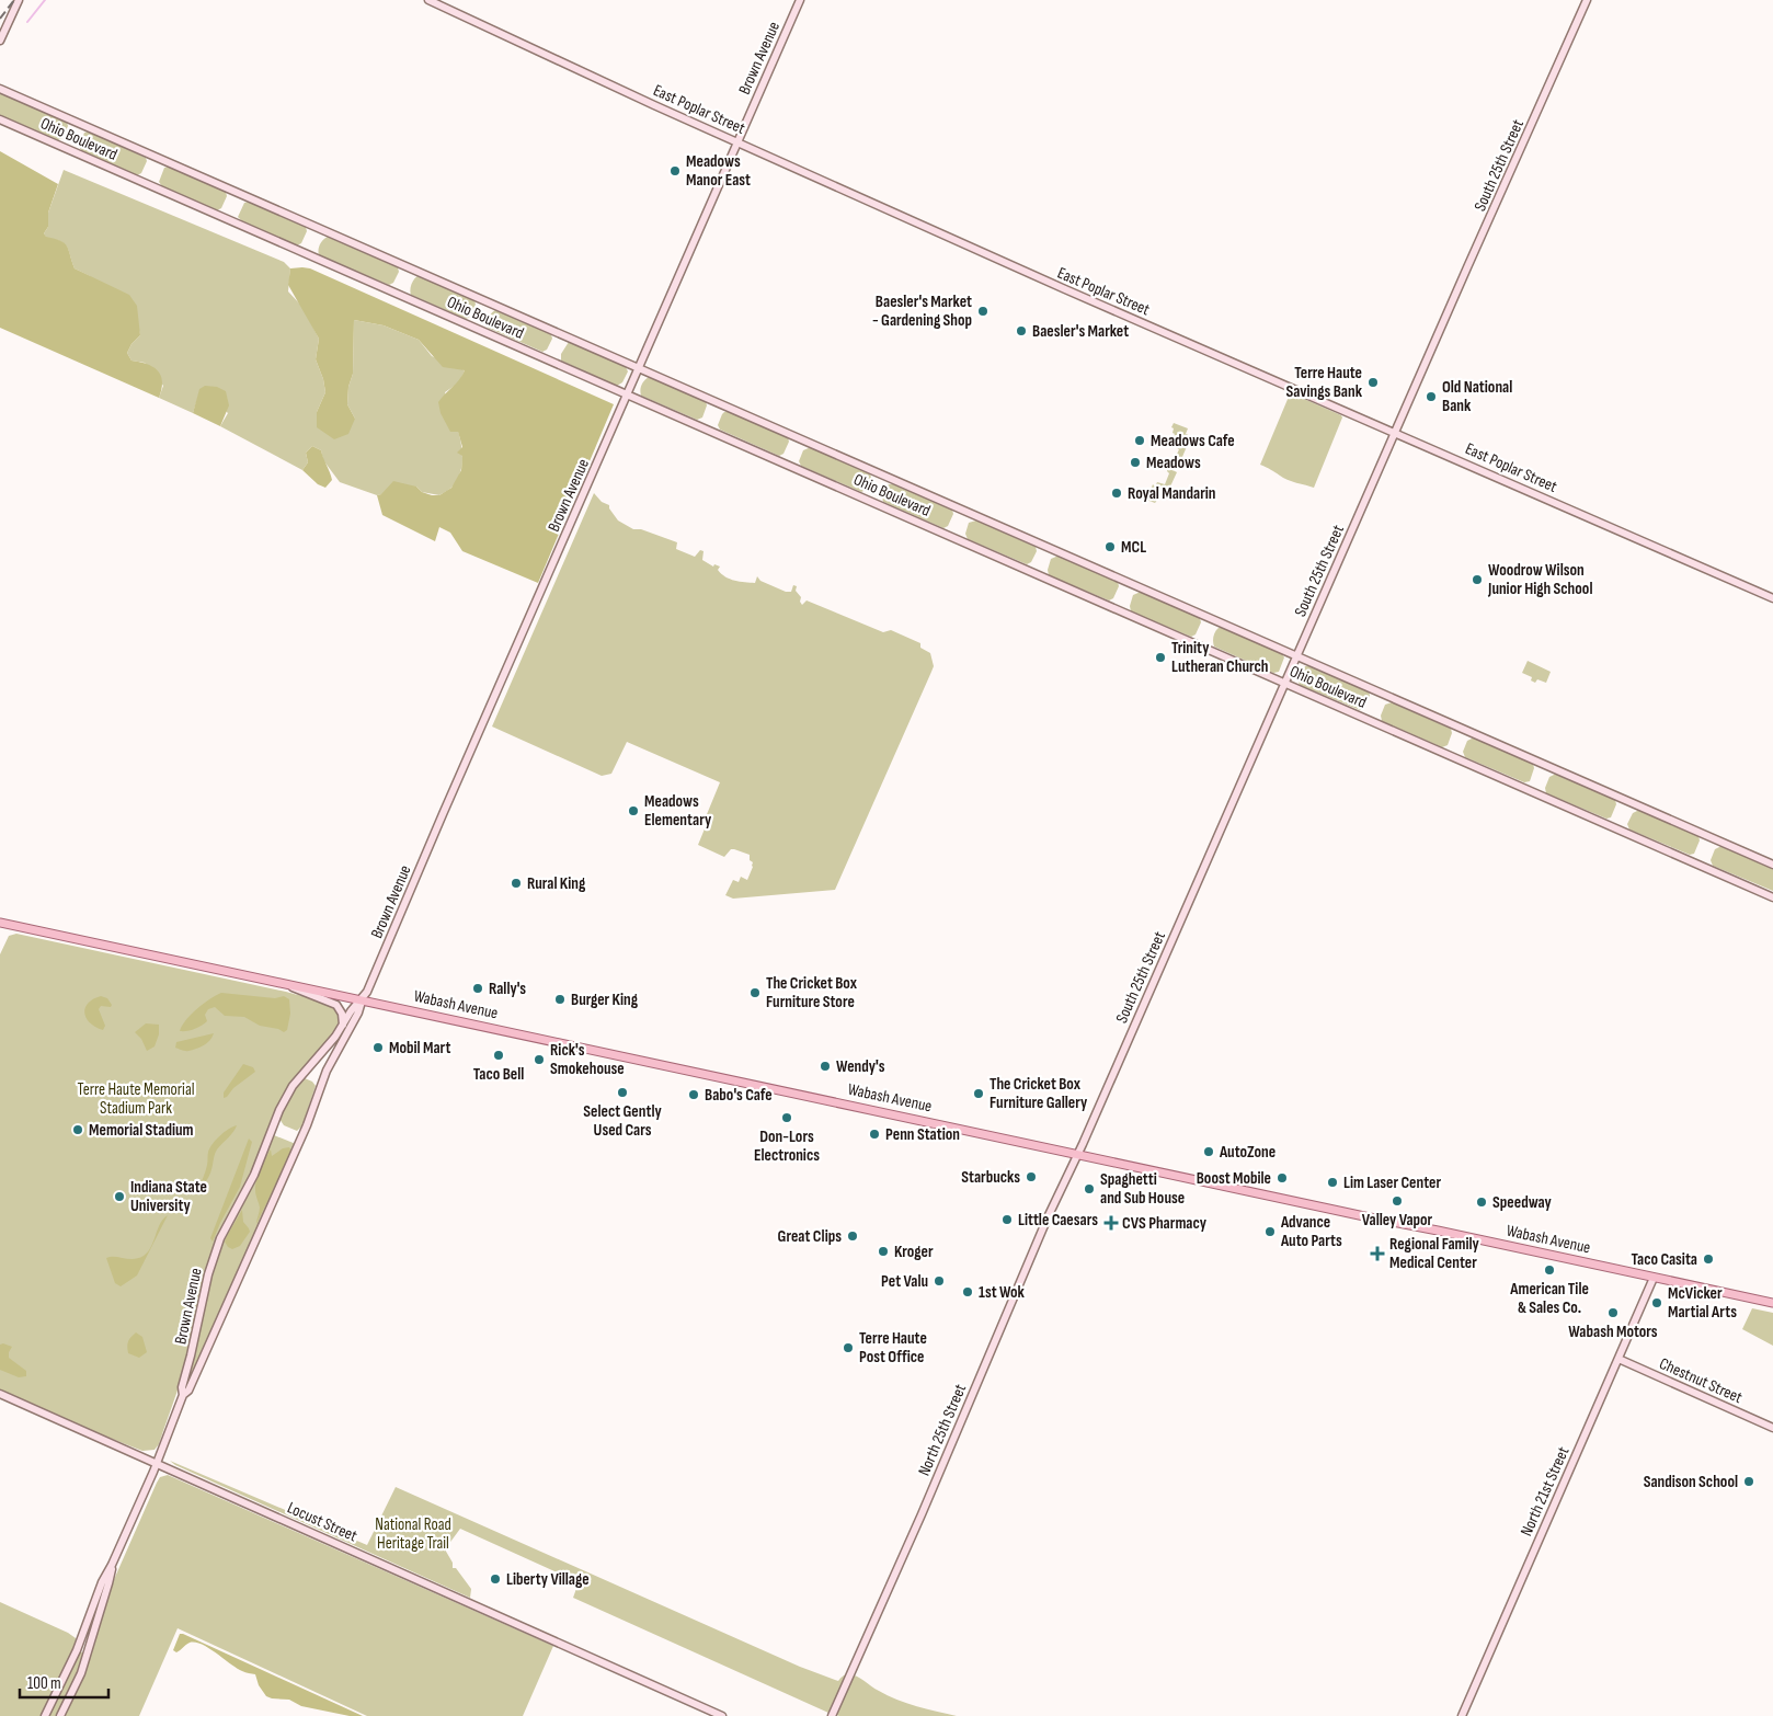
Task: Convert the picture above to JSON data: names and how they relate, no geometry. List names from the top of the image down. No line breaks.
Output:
{"streets":{"main road":["Wabash Avenue"],"street":["Brown Avenue","East Poplar Street","Ohio Boulevard","South 25th Street","Chestnut Street","North 25th Street","North 21st Street","Locust Street"]},"crossings":[["Brown Avenue","East Poplar Street"],["Brown Avenue","Ohio Boulevard"],["Brown Avenue","Wabash Avenue"],["Brown Avenue","Locust Street"],["East Poplar Street","South 25th Street"],["Ohio Boulevard","South 25th Street"],["South 25th Street","Wabash Avenue"],["South 25th Street","North 25th Street"],["Wabash Avenue","North 25th Street"],["Wabash Avenue","North 21st Street"],["Chestnut Street","North 21st Street"]],"parks":["Terre Haute Memorial Stadium Park","National Road Heritage Trail"],"places":{"other":["Meadows Manor East","Baesler's Market - Gardening Shop","Baesler's Market","Terre Haute Savings Bank","Old National Bank","Meadows Cafe","Meadows","Royal Mandarin","MCL","Woodrow Wilson Junior High School","Trinity Lutheran Church","Meadows Elementary","Rural King","Rally's","The Cricket Box Furniture Store","Burger King","Mobil Mart","Taco Bell","Rick's Smokehouse","Wendy's","Select Gently Used Cars","The Cricket Box Furniture Gallery","Babo's Cafe","Don-Lors Electronics","Memorial Stadium","Penn Station","AutoZone","Starbucks","Boost Mobile","Lim Laser Center","Spaghetti and Sub House","Indiana State University","Valley Vapor","Speedway","Little Caesars","Advance Auto Parts","Great Clips","Kroger","Taco Casita","American Tile & Sales Co.","Pet Valu","1st Wok","McVicker Martial Arts","Wabash Motors","Terre Haute Post Office","Sandison School","Liberty Village"],"health":["CVS Pharmacy","Regional Family Medical Center"]},"scale_bar":"100 m"}
